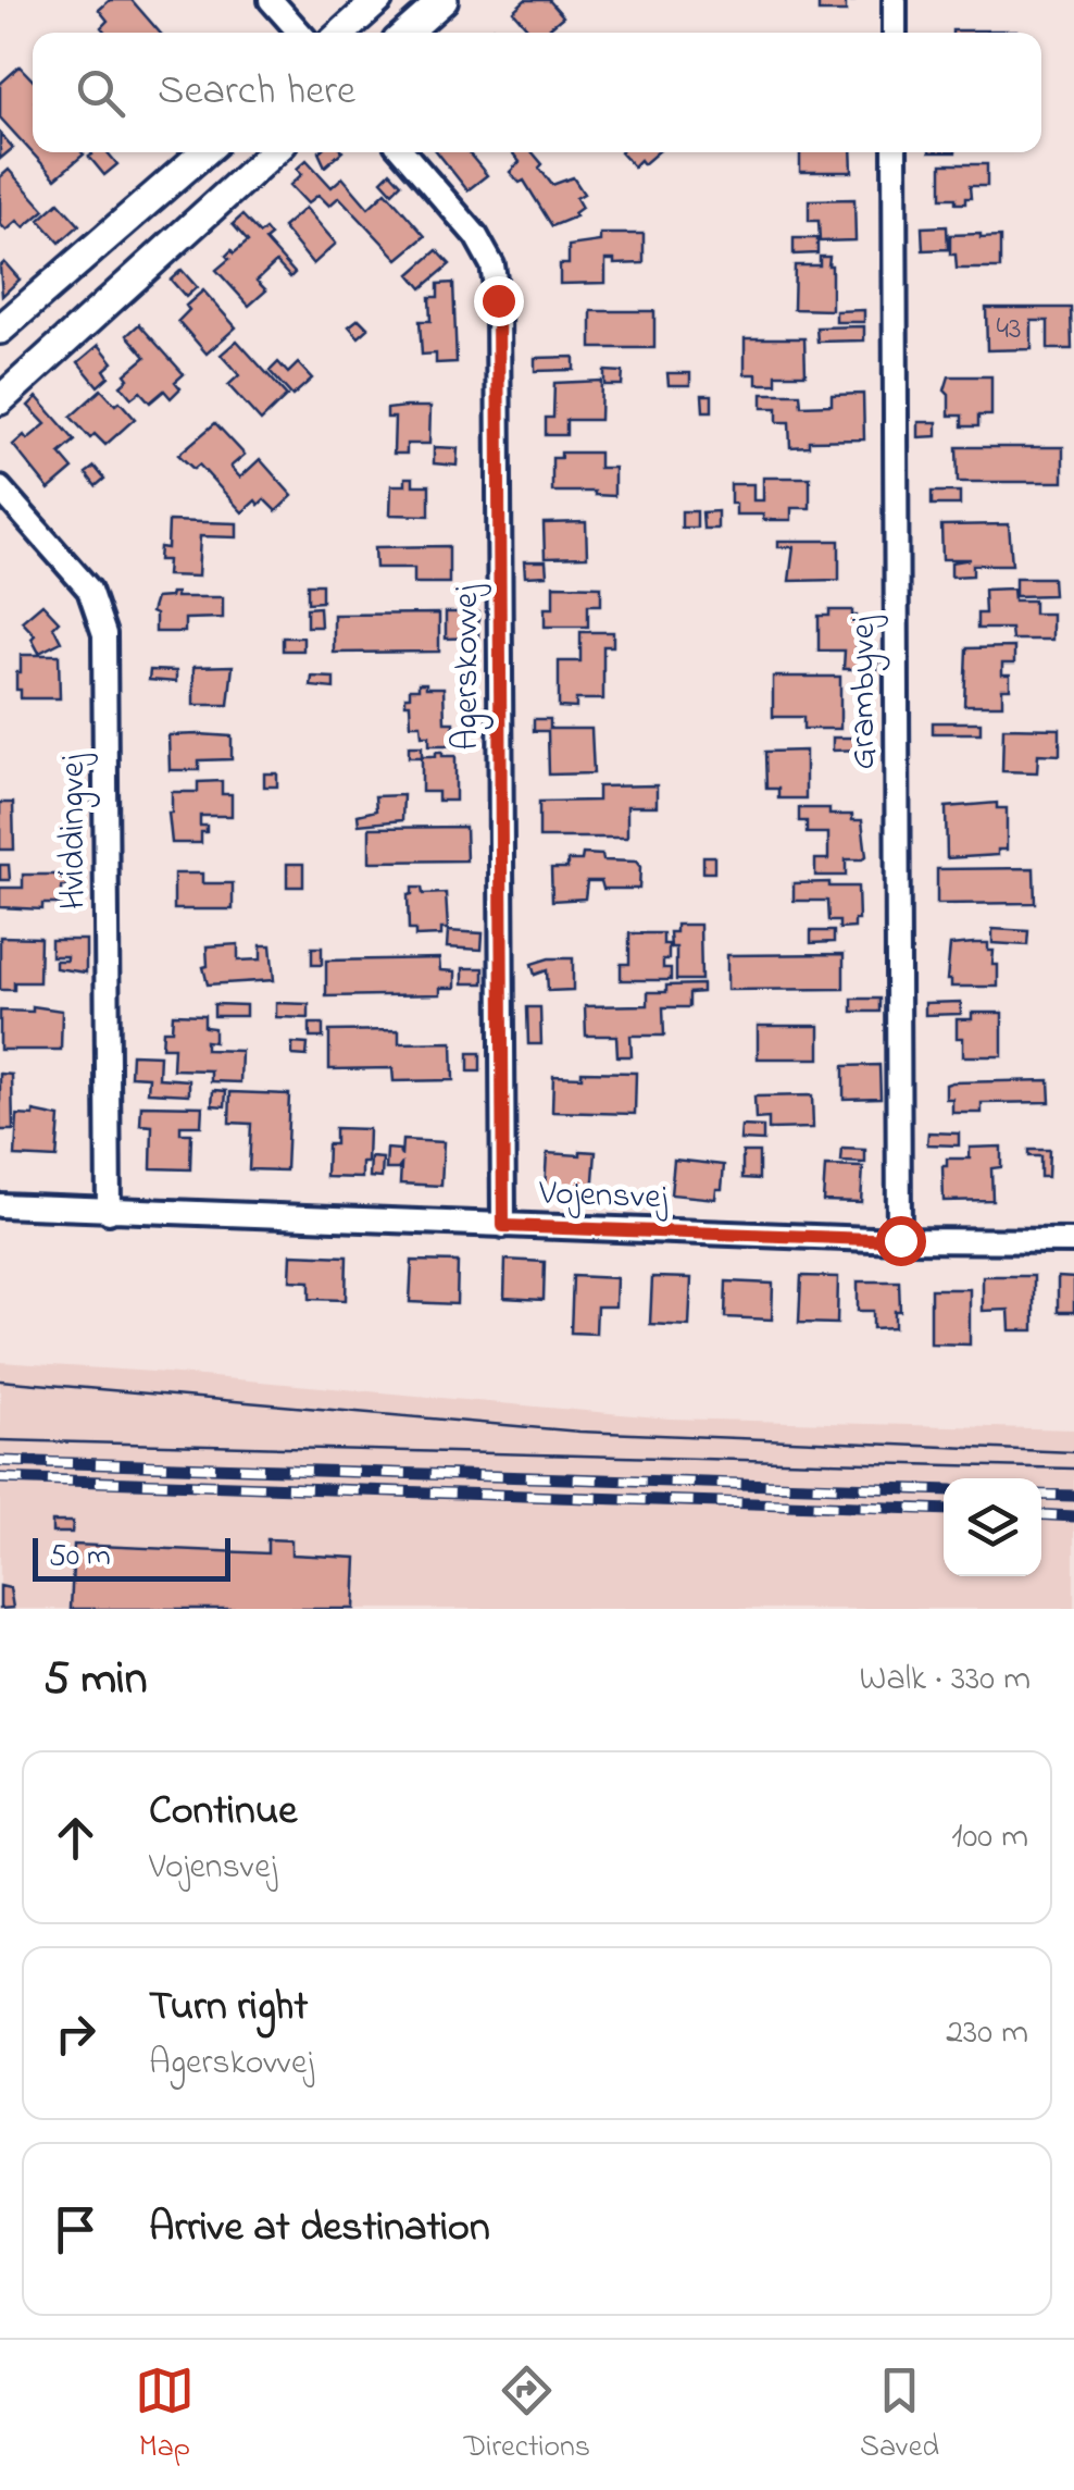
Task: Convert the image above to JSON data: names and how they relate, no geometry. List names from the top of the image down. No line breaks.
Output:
{"streets":{"street":["Agerskovvej","Grambyvej","Hviddingvej","Vojensvej"]},"crossings":[["Agerskovvej","Vojensvej"],["Grambyvej","Vojensvej"],["Hviddingvej","Vojensvej"]],"house_numbers":["43"],"scale_bar":"50 m","page":{"search":"Search here","scale":"50 m","heading":["5 min","Walk · 330 m"],"list":[["Continue","Vojensvej","100 m"],["Turn right","Agerskovvej","230 m"],"Arrive at destination"],"nav":["Map","Directions","Saved"]}}
